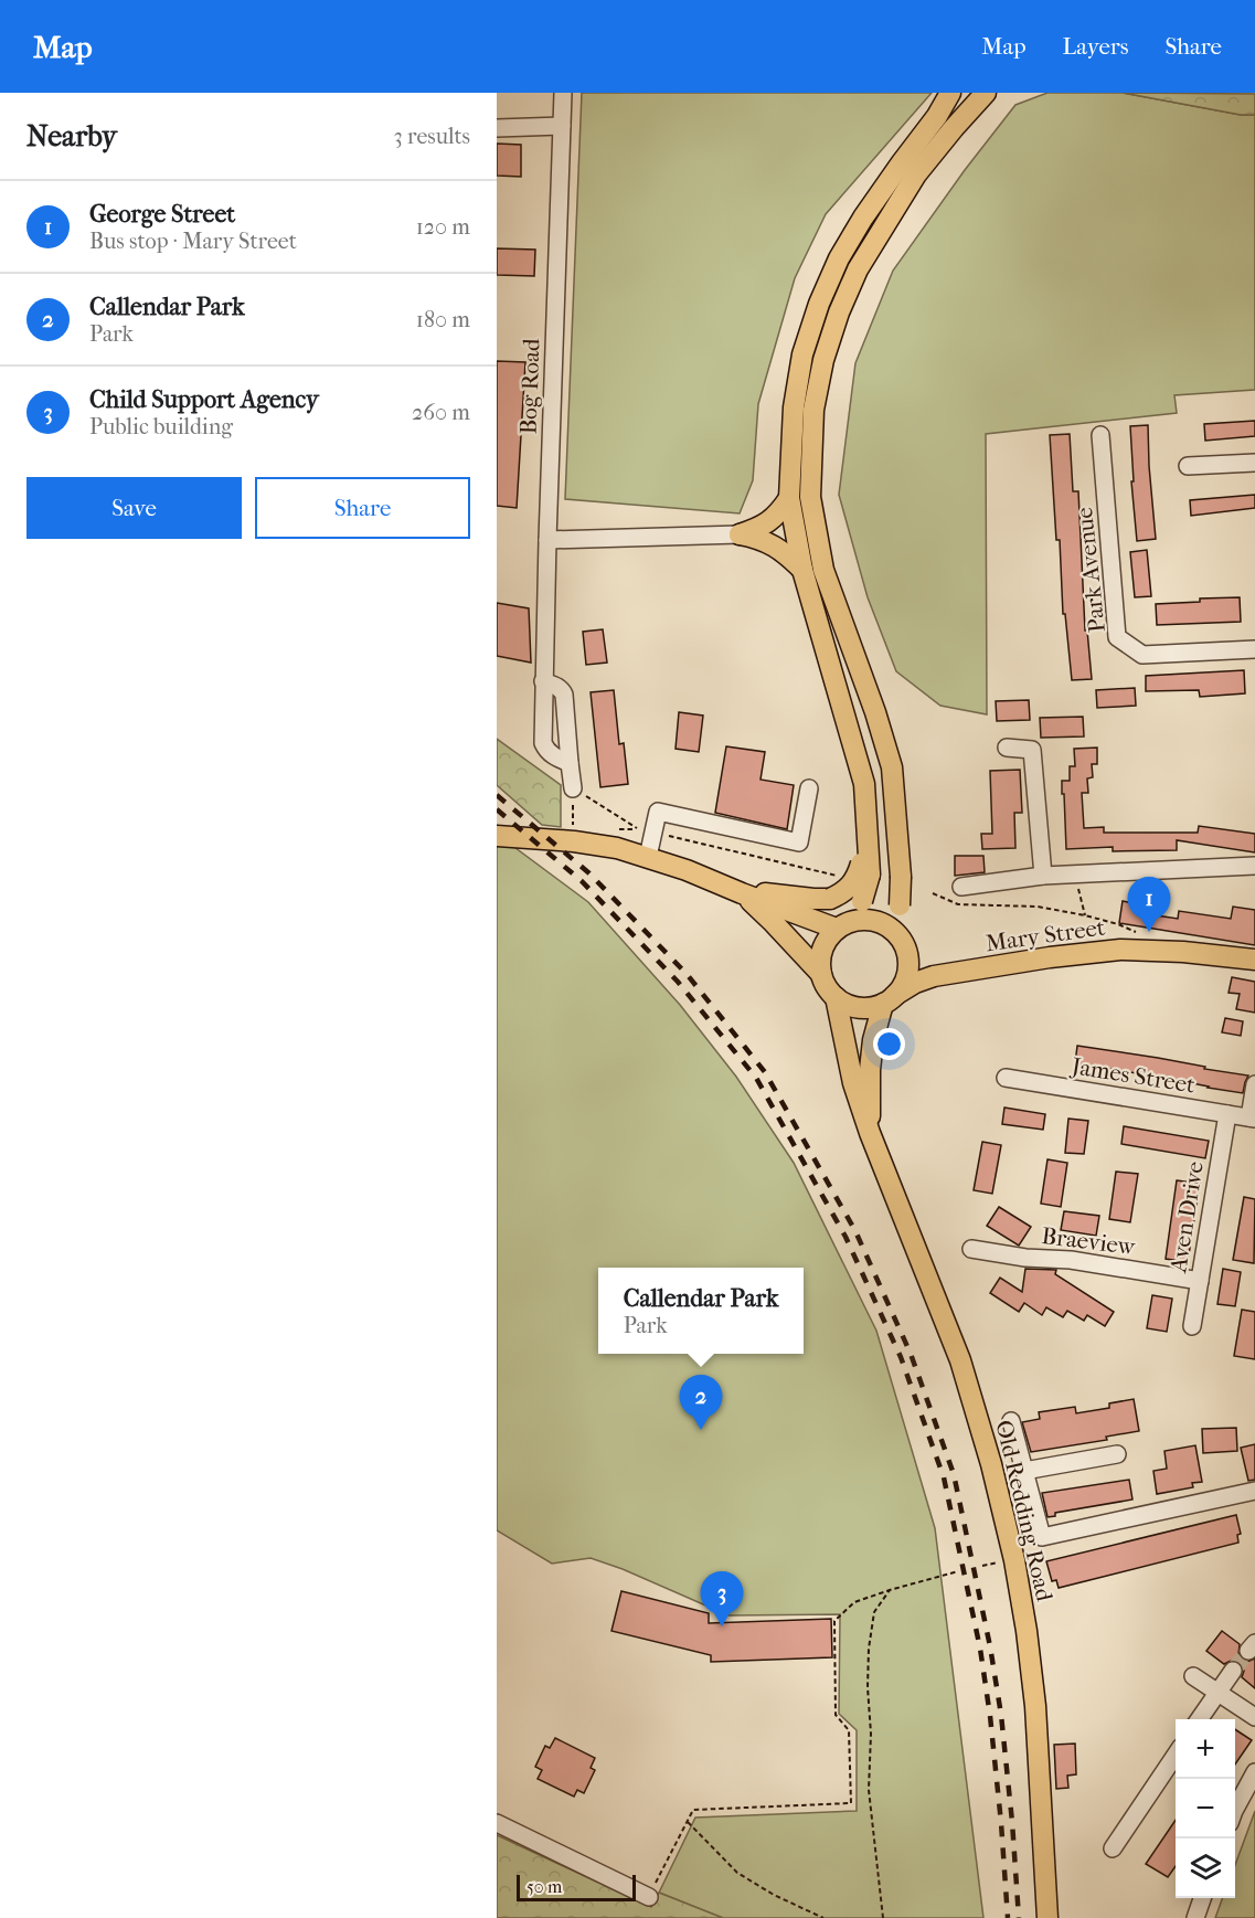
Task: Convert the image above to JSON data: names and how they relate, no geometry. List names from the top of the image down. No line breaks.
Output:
{"streets":{"main road":["Mary Street","Old Redding Road"],"street":["Bog Road","Park Avenue","James Street","Aven Drive","Braeview"]},"crossings":[["Mary Street","Old Redding Road"],["James Street","Aven Drive"],["Aven Drive","Braeview"]],"scale_bar":"50 m","page":{"header":"Map","nav":["Map","Layers","Share"],"heading":["Nearby","3 results"],"list":[{"mark":"1","name":"George Street","note":"Bus stop · Mary Street","value":"120 m"},{"mark":"2","name":"Callendar Park","note":"Park","value":"180 m"},{"mark":"3","name":"Child Support Agency","note":"Public building","value":"260 m"}],"buttons":["Save","Share"],"pins":["1","2","3"],"popup":["Callendar Park","Park"],"map_buttons":["+","−"],"scale":"50 m"}}
